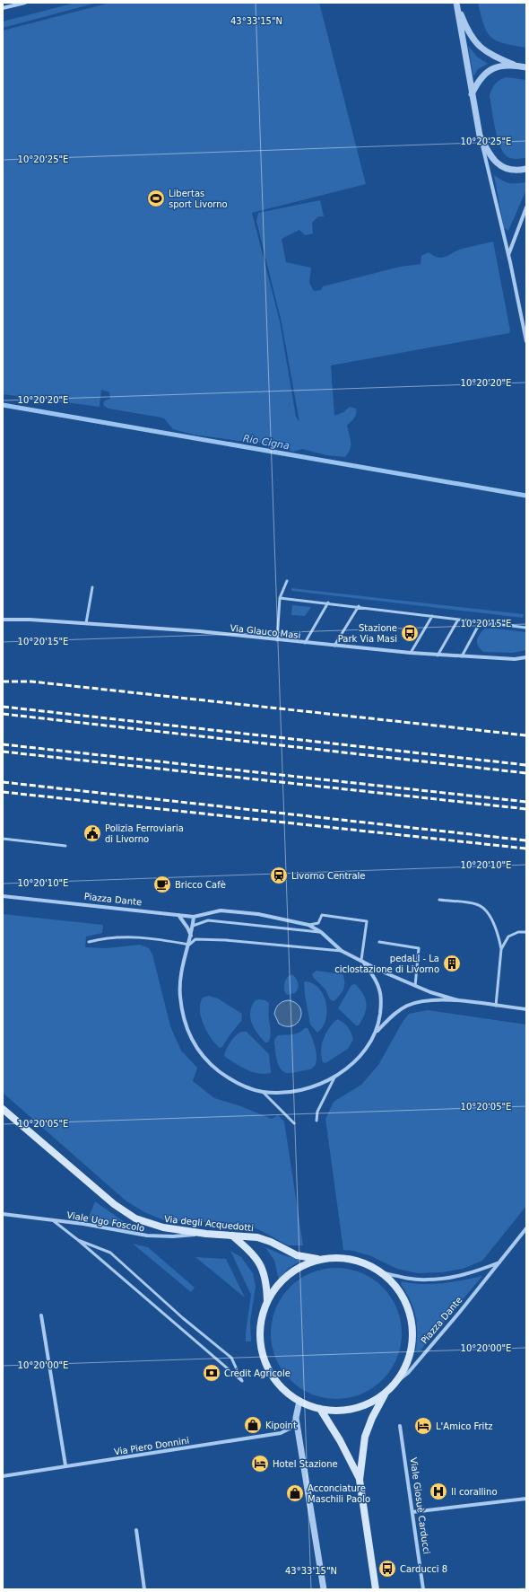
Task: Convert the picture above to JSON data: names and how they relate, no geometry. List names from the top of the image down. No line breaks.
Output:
{"streets":{"main road":["Via degli Acquedotti"],"street":["Via Glauco Masi","Piazza Dante","Viale Ugo Foscolo","Via Piero Donnini","Viale Giosuè Carducci"]},"crossings":[["Viale Ugo Foscolo","Via degli Acquedotti"]],"water":["Rio Cigna"],"places":{"sports":["Libertas sport Livorno"],"bus stop":["Stazione Park Via Masi","Carducci 8"],"public building":["Polizia Ferroviaria di Livorno"],"station":["Livorno Centrale"],"cafe":["Bricco Cafè"],"building":["pedaLI - La ciclostazione di Livorno"],"bank":["Crédit Agricole"],"shop":["Kipoint","Acconciature Maschili Paolo"],"hotel":["L'Amico Fritz","Hotel Stazione"],"hospital":["Il corallino"]},"coordinates":["43°33'15\"N","10°20'25\"E","10°20'20\"E","10°20'15\"E","10°20'10\"E","10°20'05\"E","10°20'00\"E"]}
